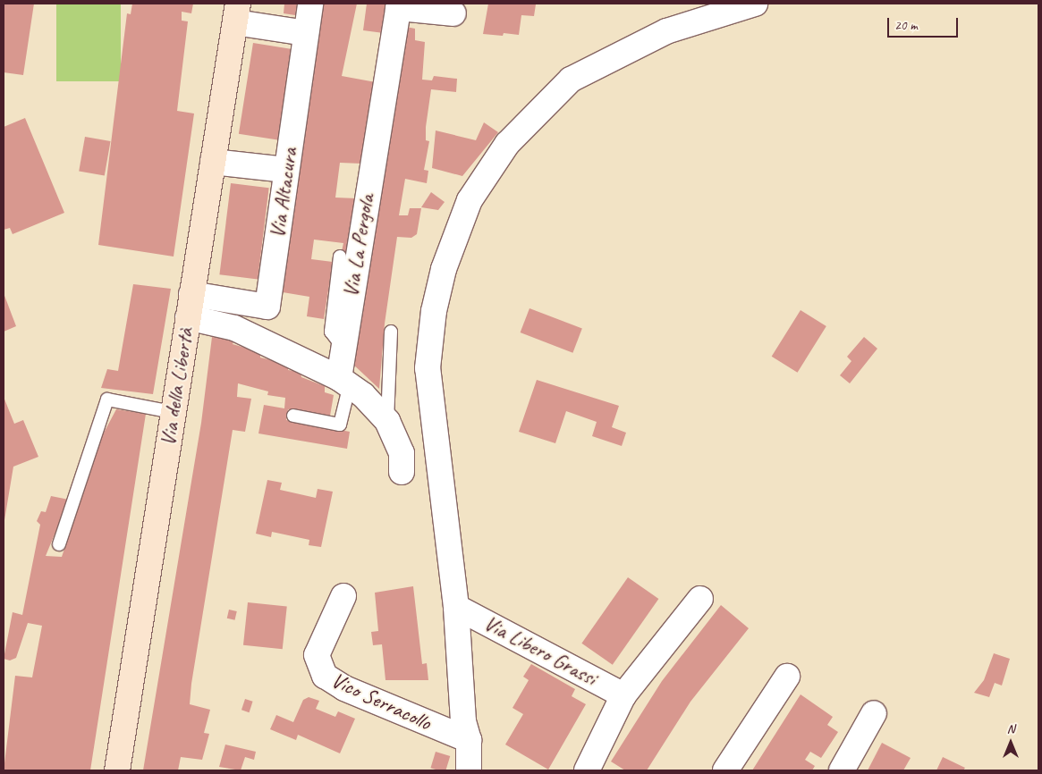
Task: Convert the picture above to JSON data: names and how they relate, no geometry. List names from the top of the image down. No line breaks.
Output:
{"streets":{"main road":["Via della Libertà"],"street":["Via Altacura","Via La Pergola","Via Libero Grassi","Vico Serracollo"]},"crossings":[["Via Altacura","Via della Libertà"]],"scale_bar":"20 m","north":"top"}
